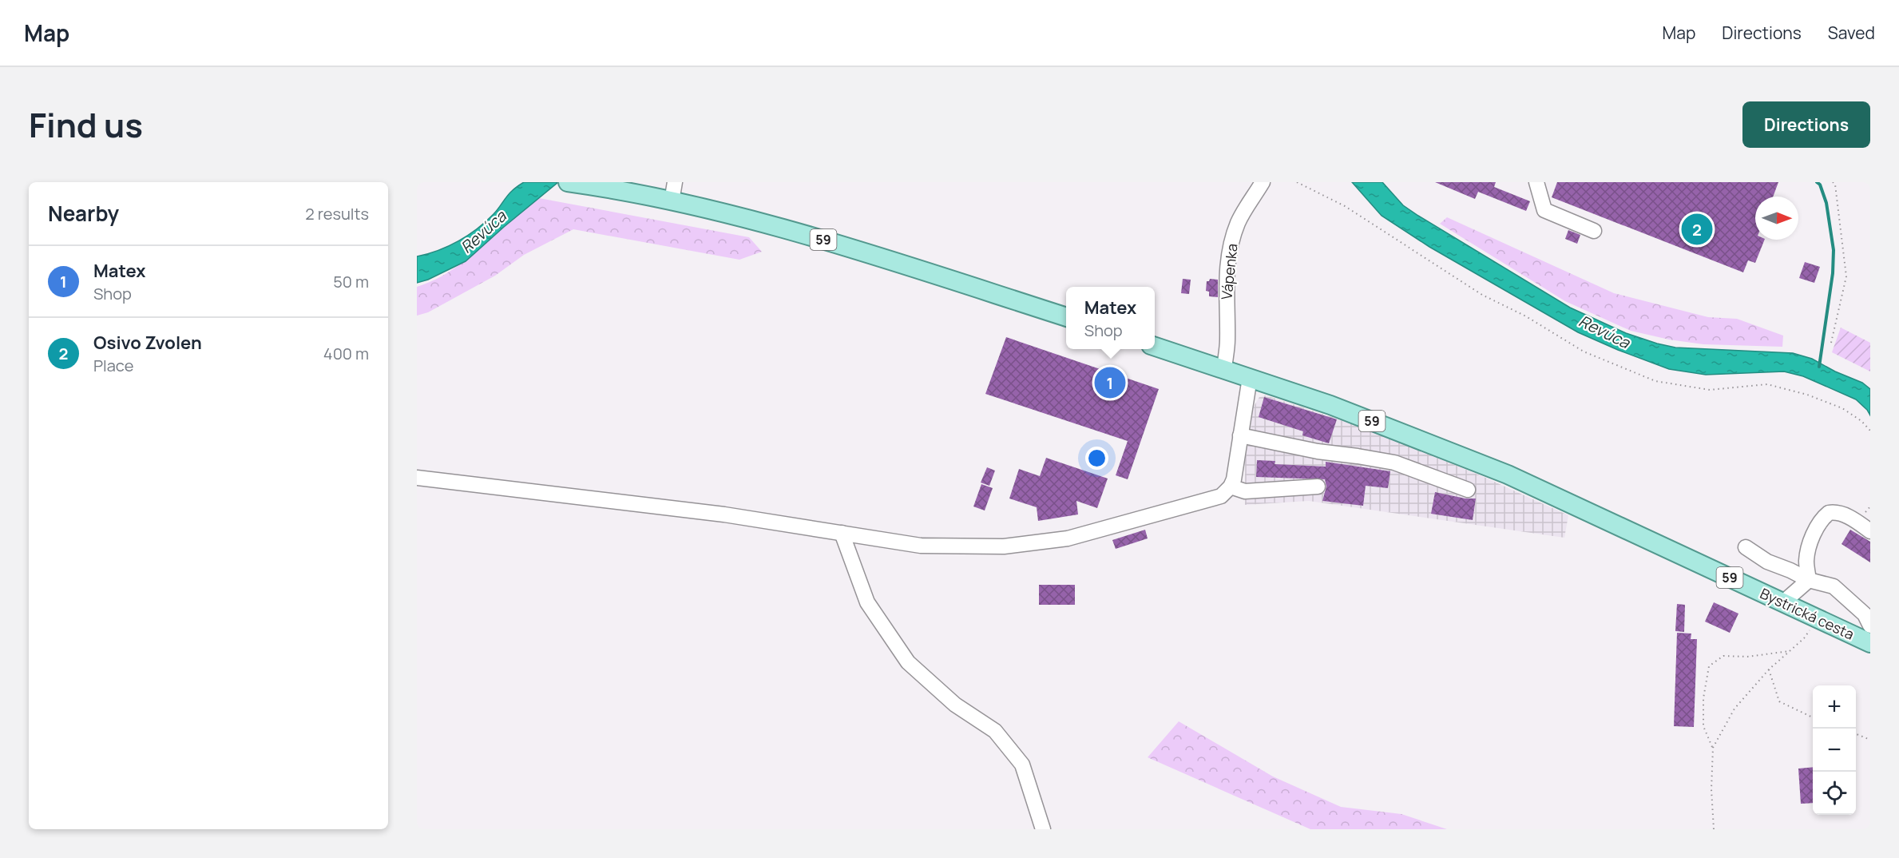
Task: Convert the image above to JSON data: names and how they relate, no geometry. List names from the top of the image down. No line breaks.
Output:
{"streets":{"main road":["59","Bystrická cesta"],"street":["Vápenka"]},"crossings":[["59","Vápenka"],["59","Bystrická cesta"]],"water":["Revúca"],"north":"right","page":{"header":"Map","nav":["Map","Directions","Saved"],"title":"Find us","buttons":"Directions","heading":["Nearby","2 results"],"pins":["2","1"],"list":[{"mark":"1","name":"Matex","note":"Shop","value":"50 m"},{"mark":"2","name":"Osivo Zvolen","note":"Place","value":"400 m"}],"popup":["Matex","Shop"],"map_buttons":["+","−"]}}
